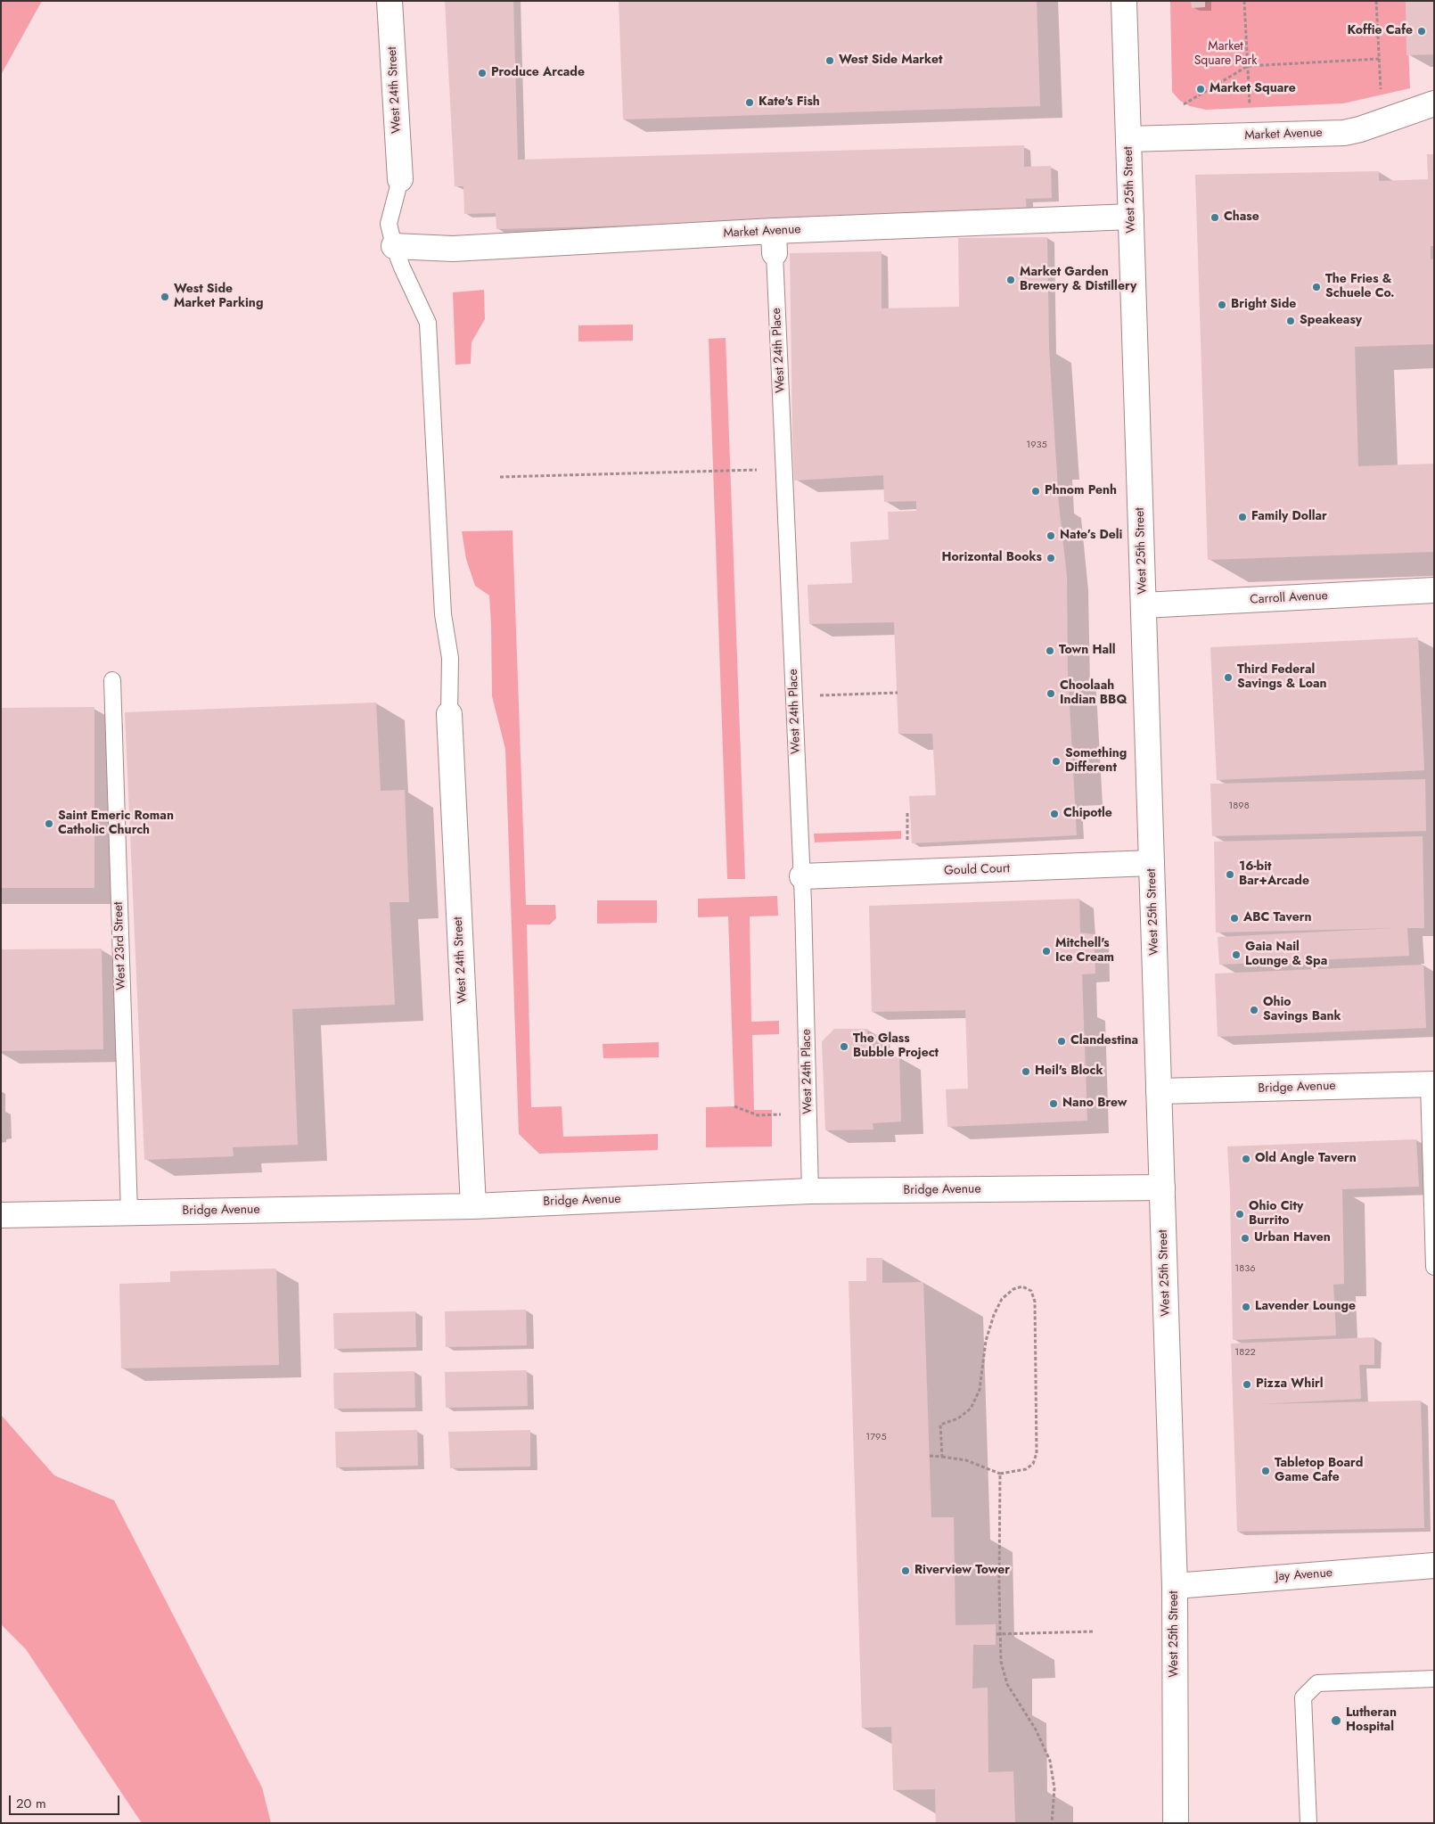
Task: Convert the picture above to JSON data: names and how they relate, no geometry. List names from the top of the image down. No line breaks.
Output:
{"streets":{"street":["West 24th Street","Market Avenue","West 25th Street","Carroll Avenue","Gould Court","Bridge Avenue","Jay Avenue"],"lane":["West 24th Place","West 23rd Street"]},"crossings":[["West 24th Street","Bridge Avenue"],["Market Avenue","West 25th Street"],["Market Avenue","West 24th Place"],["West 25th Street","Carroll Avenue"],["West 25th Street","Gould Court"],["West 25th Street","Bridge Avenue"],["West 25th Street","Jay Avenue"],["West 24th Place","Gould Court"],["West 24th Place","Bridge Avenue"],["West 23rd Street","Bridge Avenue"]],"parks":["Market Square Park"],"places":["Koffie Cafe","West Side Market","Produce Arcade","Market Square","Kate's Fish","Chase","Market Garden Brewery & Distillery","The Fries & Schuele Co.","West Side Market Parking","Bright Side","Speakeasy","Phnom Penh","Family Dollar","Nate’s Deli","Horizontal Books","Town Hall","Third Federal Savings & Loan","Choolaah Indian BBQ","Something Different","Chipotle","Saint Emeric Roman Catholic Church","16-bit Bar+Arcade","ABC Tavern","Mitchell's Ice Cream","Gaia Nail Lounge & Spa","Ohio Savings Bank","Clandestina","The Glass Bubble Project","Heil's Block","Nano Brew","Old Angle Tavern","Ohio City Burrito","Urban Haven","Lavender Lounge","Pizza Whirl","Tabletop Board Game Cafe","Riverview Tower","Lutheran Hospital"],"house_numbers":["1935","1898","1836","1822","1795"],"scale_bar":"20 m"}
